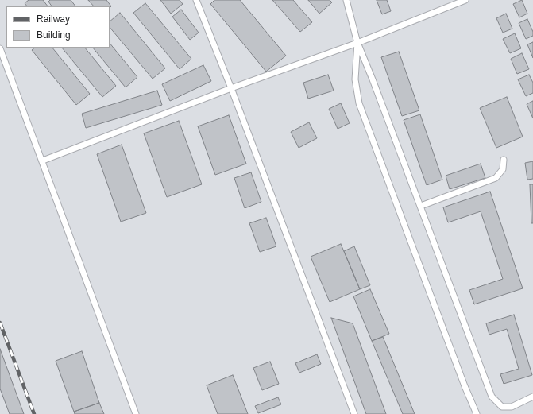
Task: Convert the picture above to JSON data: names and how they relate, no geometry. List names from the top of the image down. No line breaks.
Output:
{"legend":["Railway","Building"]}
